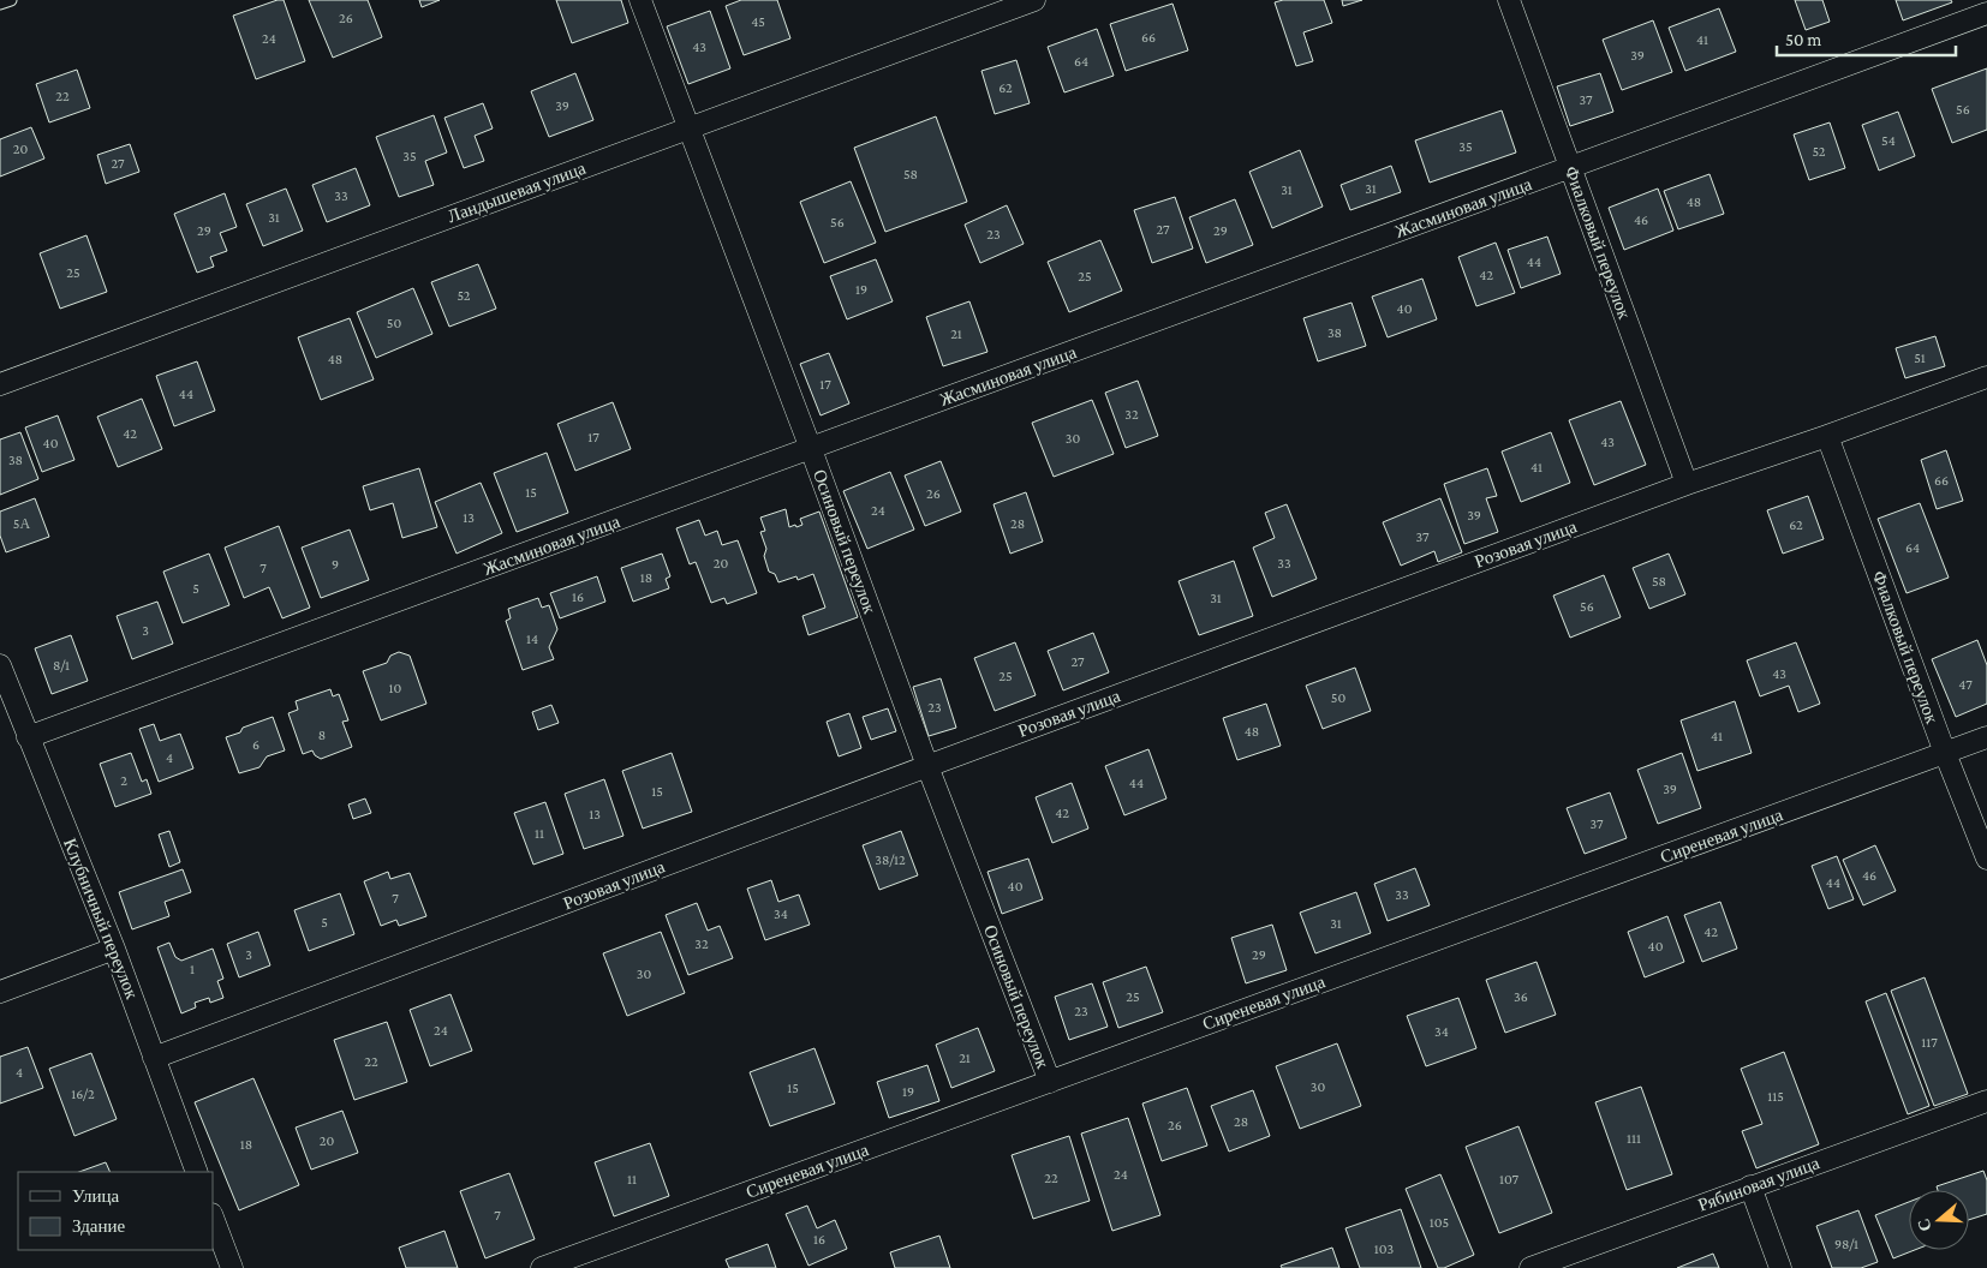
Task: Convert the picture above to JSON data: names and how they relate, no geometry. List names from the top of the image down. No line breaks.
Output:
{"streets":{"street":["Ландышевая улица","Жасминовая улица","Фиалковый переулок","Осиновый переулок","Розовая улица","Сиреневая улица","Клубничный переулок","Рябиновая улица"]},"crossings":[["Ландышевая улица","Осиновый переулок"],["Жасминовая улица","Фиалковый переулок"],["Жасминовая улица","Осиновый переулок"],["Жасминовая улица","Клубничный переулок"],["Фиалковый переулок","Розовая улица"],["Фиалковый переулок","Сиреневая улица"],["Осиновый переулок","Розовая улица"],["Осиновый переулок","Сиреневая улица"],["Розовая улица","Клубничный переулок"]],"house_numbers":["26","45","66","24","41","43","39","64","62","22","37","39","56","54","35","20","52","35","27","58","31","31","33","48","31","46","56","27","29","29","23","44","25","42","25","19","52","40","50","38","21","51","48","17","44","32","42","17","30","43","40","38","41","66","15","26","24","39","13","5А","28","62","37","64","20","33","9","7","18","58","5","16","31","56","3","14","27","8/1","43","25","47","10","50","23","48","8","41","6","4","2","44","39","15","42","13","37","11","38/12","46","44","40","33","7","34","5","31","42","32","40","3","29","1","30","25","36","23","24","34","117","21","22","4","30","15","19","16/2","115","28","26","111","20","18","24","22","11","107","7","105","16","98/1","103"],"legend":["Улица","Здание"],"scale_bar":"50 m","north":"left"}
